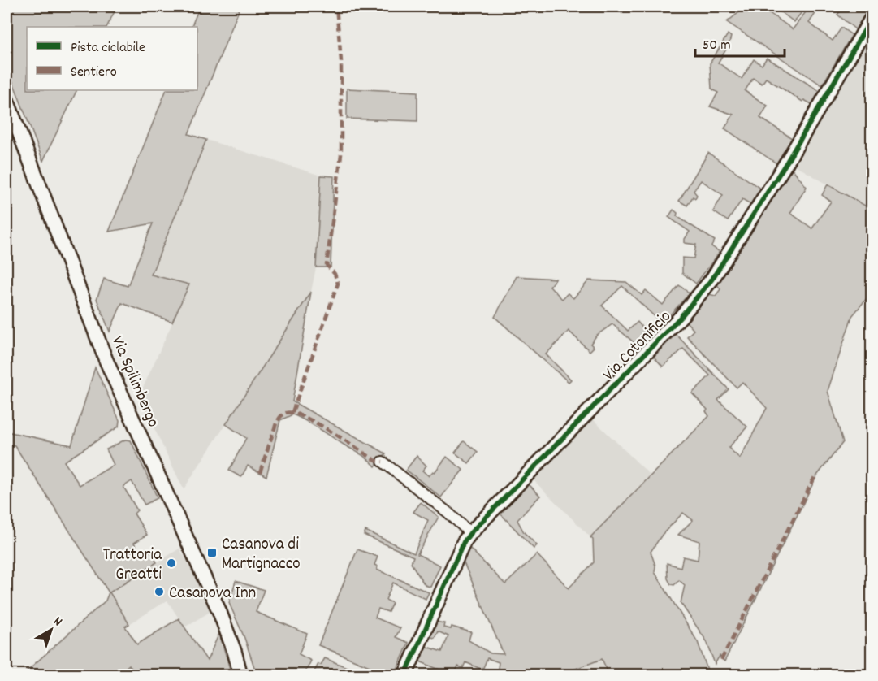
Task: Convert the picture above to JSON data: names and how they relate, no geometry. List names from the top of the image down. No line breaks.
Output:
{"streets":{"street":["Via Cotonificio","Via Spilimbergo"]},"places":{"transit":["Casanova di Martignacco"],"other":["Trattoria Greatti","Casanova Inn"]},"legend":["Pista ciclabile","Sentiero"],"scale_bar":"50 m","north":"top right"}
